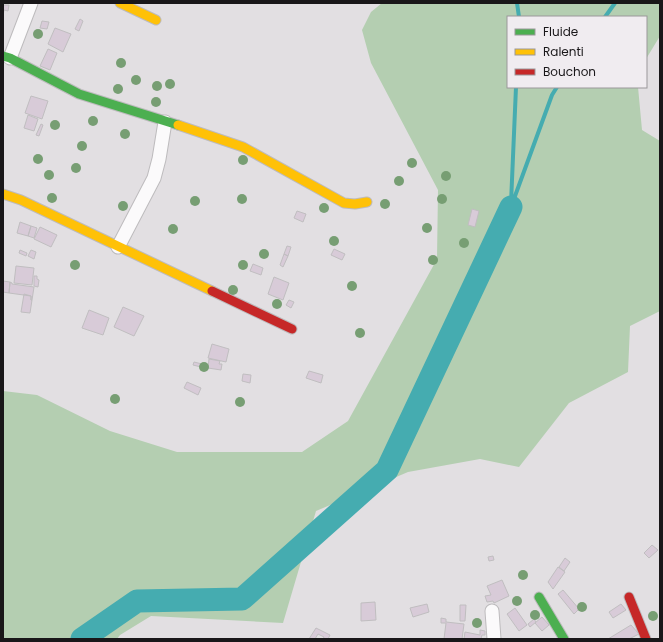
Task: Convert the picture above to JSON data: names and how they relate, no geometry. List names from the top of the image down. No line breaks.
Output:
{"legend":["Fluide","Ralenti","Bouchon"]}
